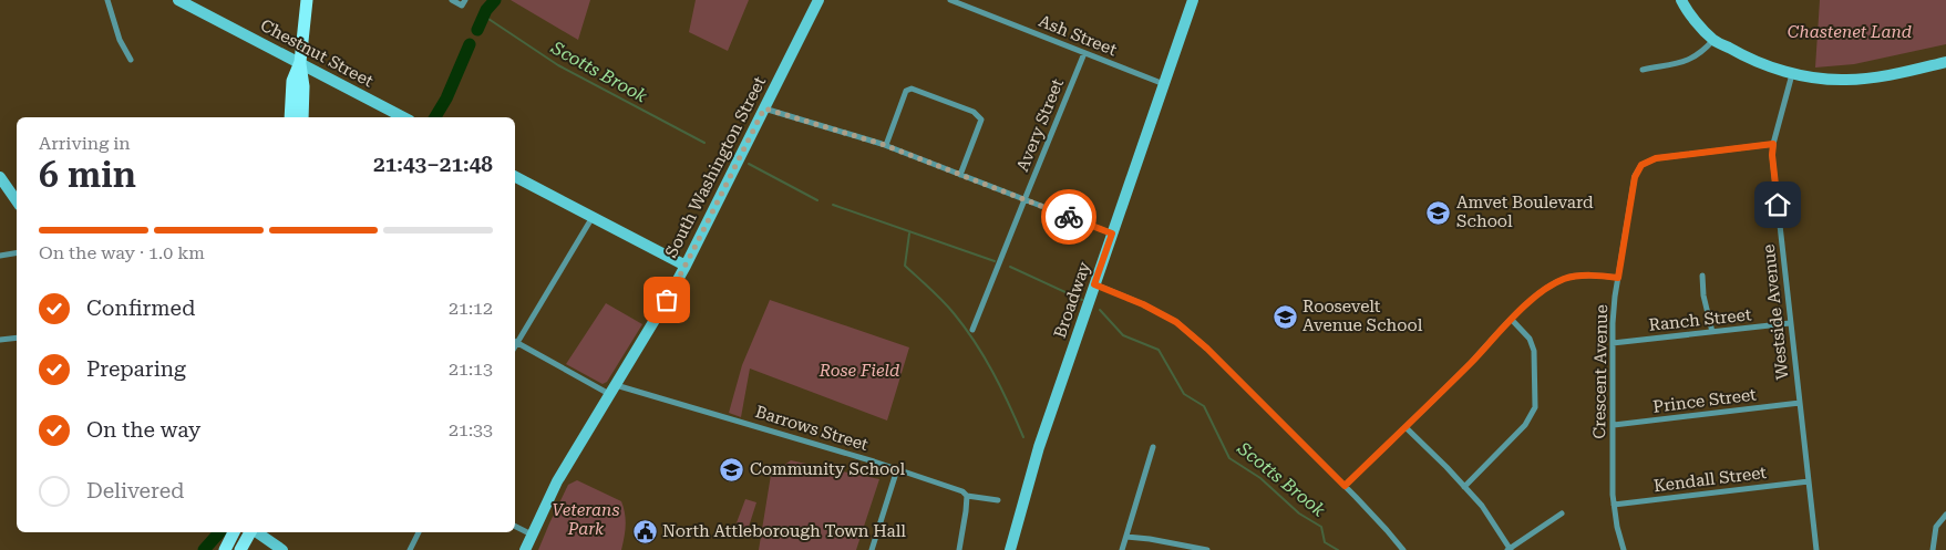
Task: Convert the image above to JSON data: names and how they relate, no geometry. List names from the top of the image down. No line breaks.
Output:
{"streets":{"street":["Ash Street","Chestnut Street","Avery Street","South Washington Street","Broadway","Westside Avenue","Ranch Street","Crescent Avenue","Prince Street","Barrows Street","Kendall Street"]},"crossings":[["Ash Street","Avery Street"],["Ash Street","Broadway"],["South Washington Street","Barrows Street"],["Westside Avenue","Ranch Street"],["Westside Avenue","Crescent Avenue"],["Westside Avenue","Prince Street"],["Westside Avenue","Kendall Street"],["Ranch Street","Crescent Avenue"],["Crescent Avenue","Prince Street"],["Crescent Avenue","Kendall Street"]],"water":["Scotts Brook"],"parks":["Chastenet Land","Rose Field","Veterans Park"],"places":{"school or university":["Amvet Boulevard School","Roosevelt Avenue School","Community School"],"public building":["North Attleborough Town Hall"]},"page":{"heading":["6 min","Arriving in","21:43–21:48"],"bar":"On the way · 1.0 km","list":[["Confirmed","21:12"],["Preparing","21:13"],["On the way","21:33"],"Delivered"]}}
